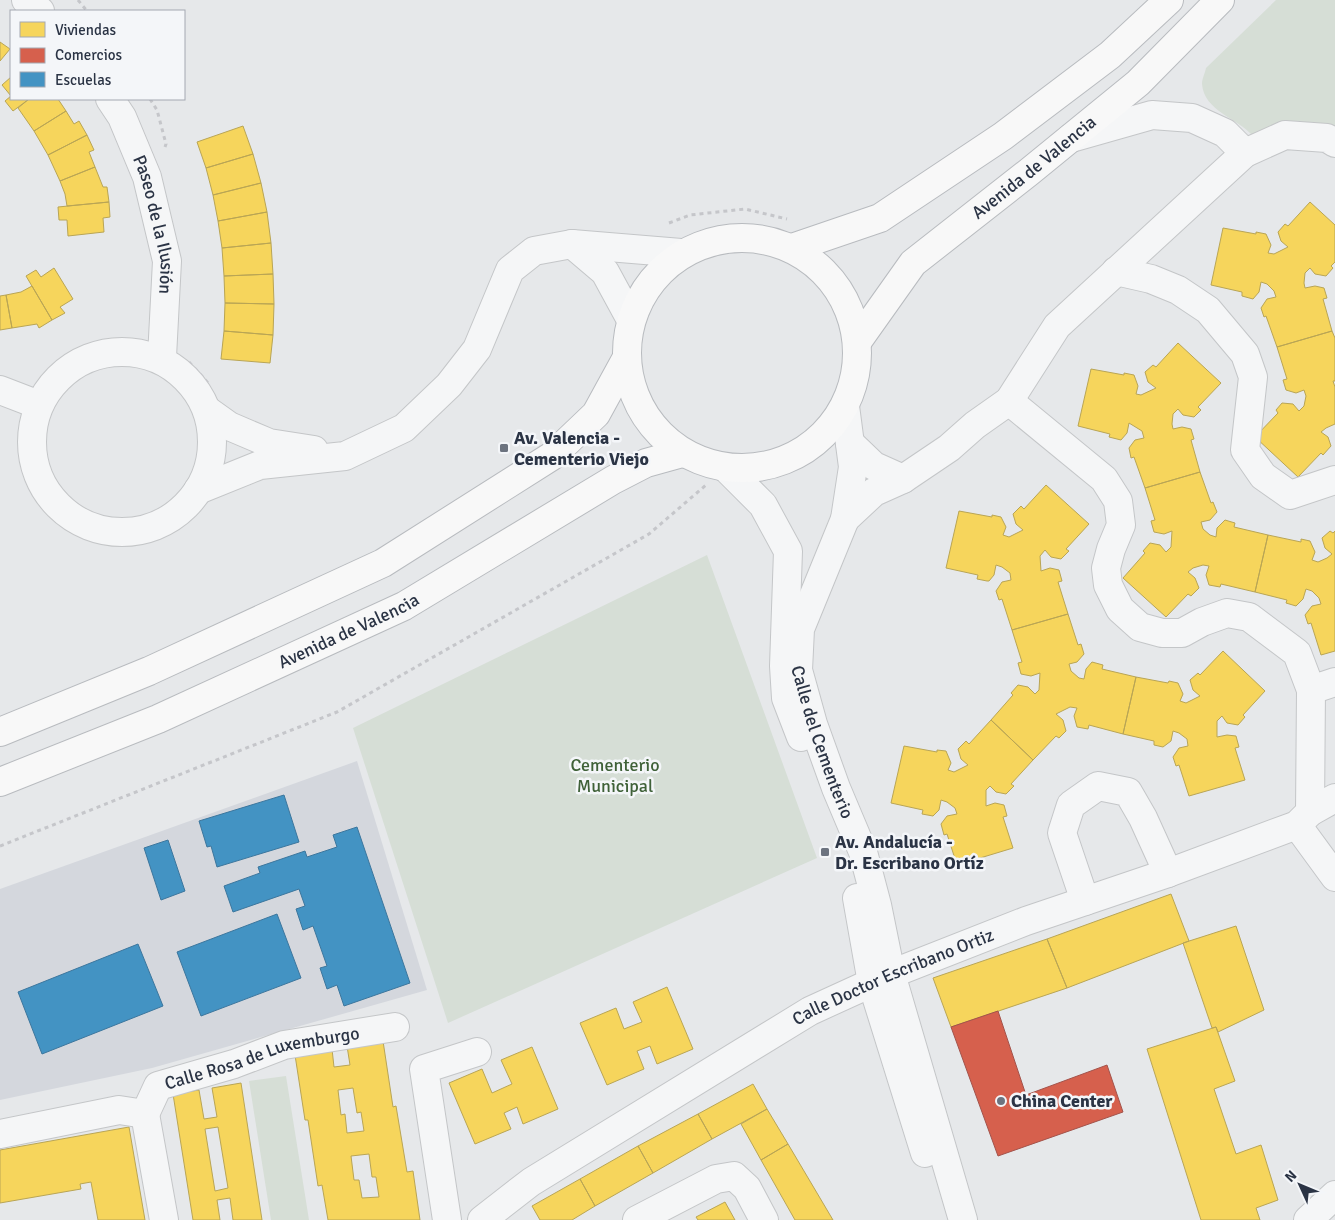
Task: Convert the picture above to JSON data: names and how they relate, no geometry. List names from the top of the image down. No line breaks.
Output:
{"streets":{"highway":["Avenida de Valencia"],"street":["Paseo de la Ilusión","Calle del Cementerio","Calle Doctor Escribano Ortiz","Calle Rosa de Luxemburgo"]},"crossings":[["Calle del Cementerio","Calle Doctor Escribano Ortiz"]],"parks":["Cementerio Municipal"],"places":{"transit":["Av. Valencia - Cementerio Viejo","Av. Andalucía - Dr. Escribano Ortíz"],"other":["China Center"]},"legend":["Viviendas","Comercios","Escuelas"],"north":"top left"}
